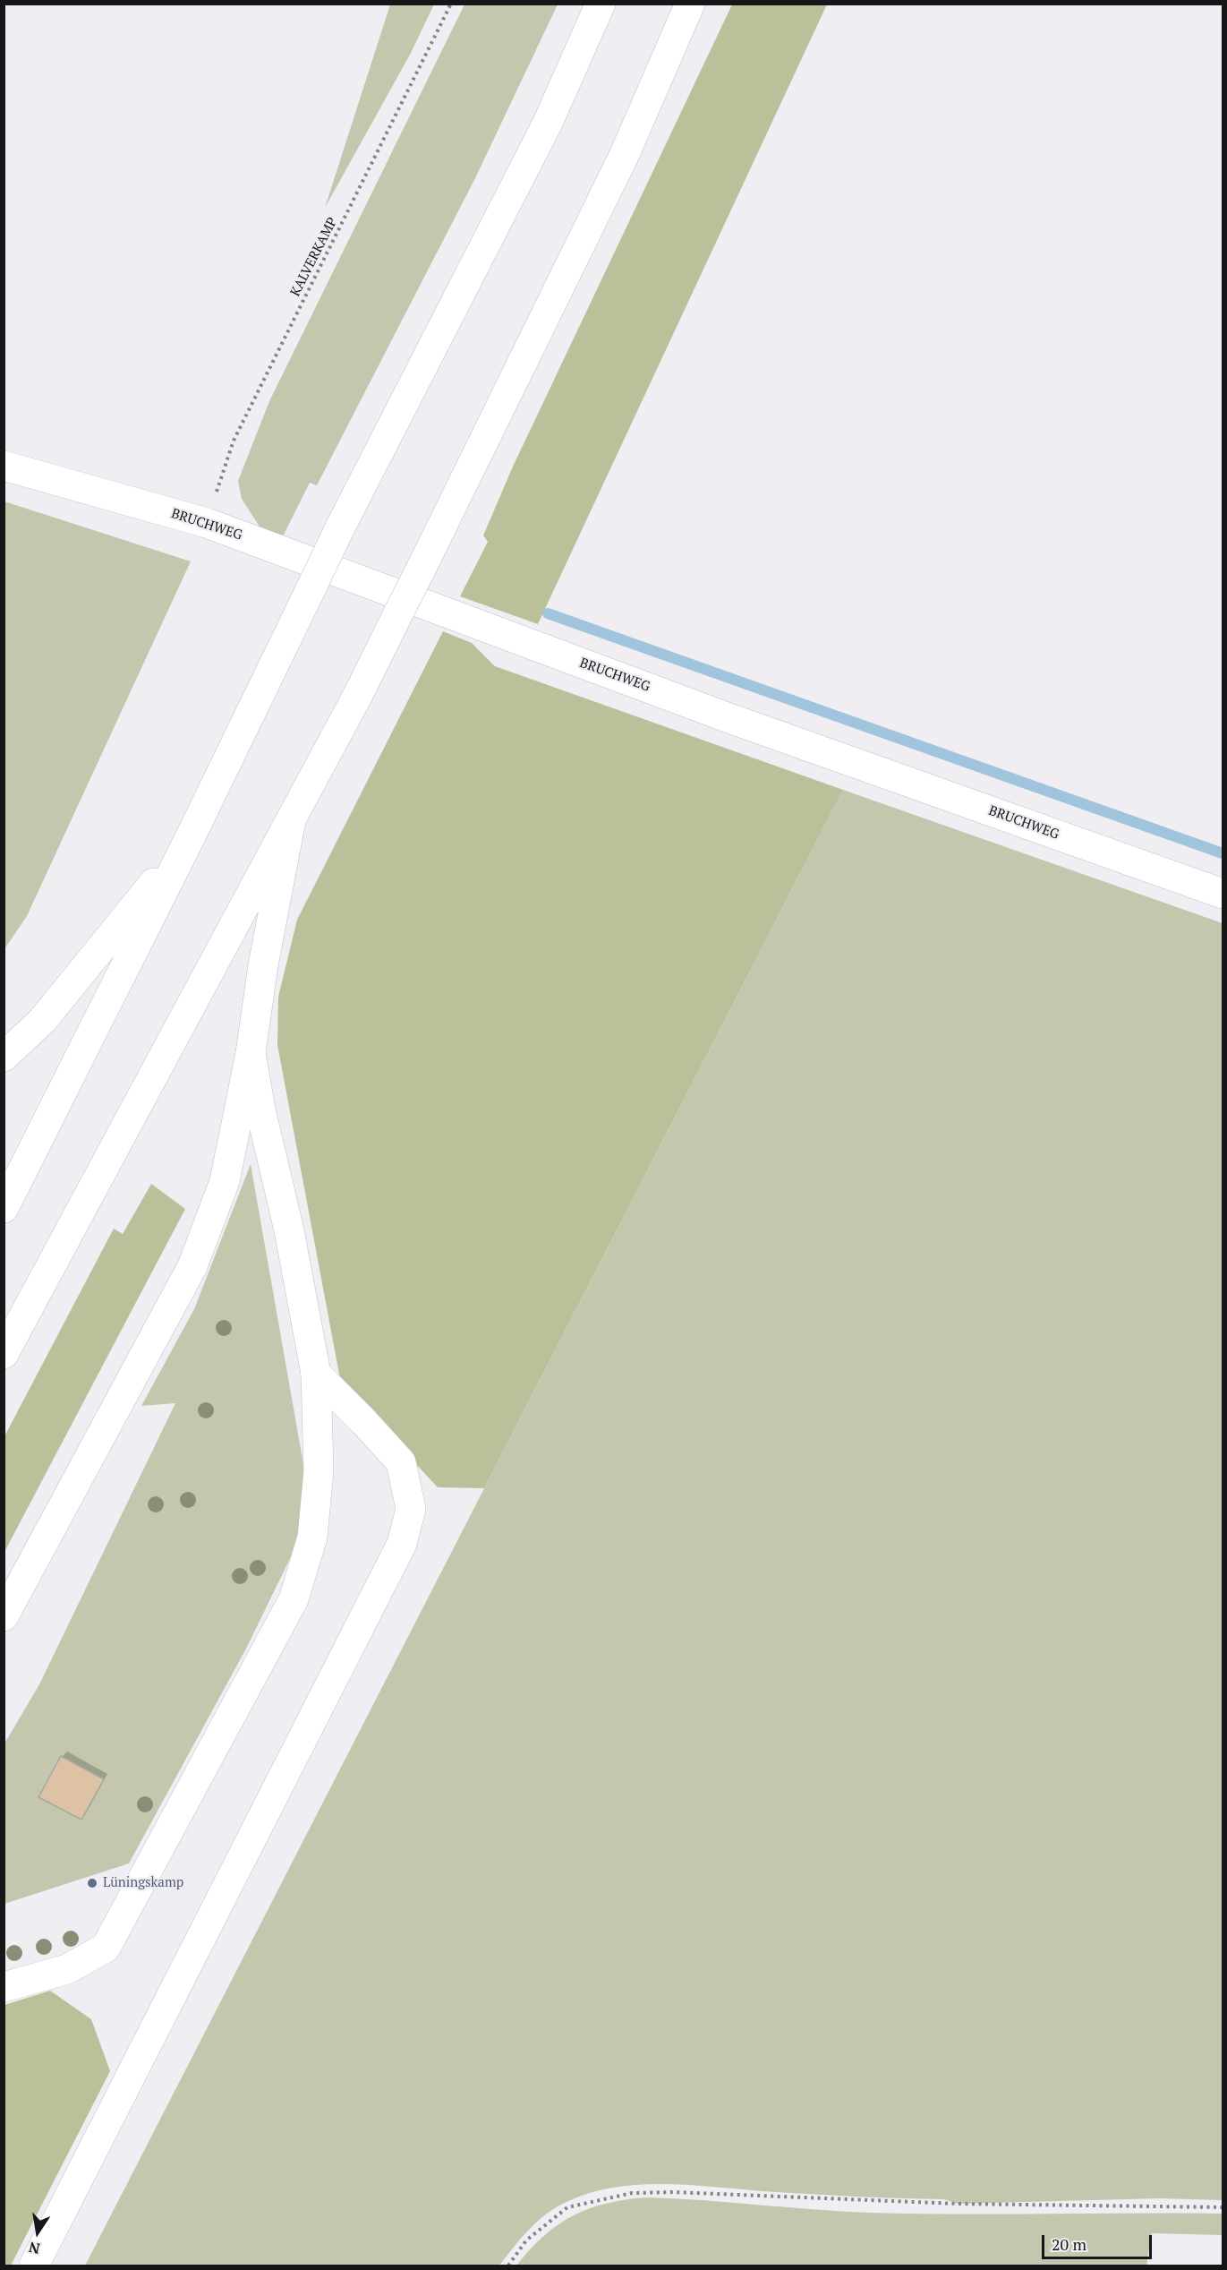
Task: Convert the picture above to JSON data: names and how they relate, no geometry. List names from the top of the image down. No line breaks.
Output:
{"streets":{"main road":["BRUCHWEG"],"path":["KALVERKAMP"]},"crossings":[["KALVERKAMP","BRUCHWEG"]],"places":["Lüningskamp"],"scale_bar":"20 m","north":"bottom"}
